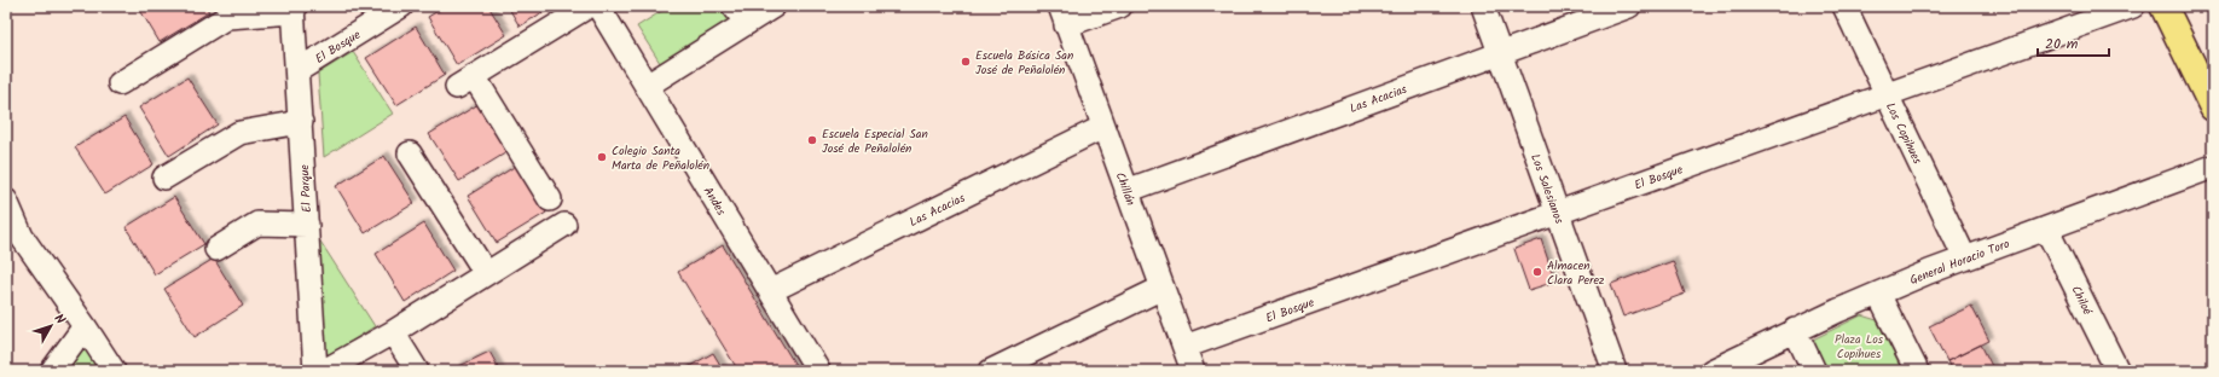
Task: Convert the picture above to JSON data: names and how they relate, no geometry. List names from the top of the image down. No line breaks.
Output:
{"streets":{"street":["El Bosque","Las Acacias","Los Copihues","El Parque","Chillán","Los Salesianos","Andes","General Horacio Toro","Chiloé"]},"crossings":[["El Bosque","Los Copihues"],["El Bosque","El Parque"],["El Bosque","Chillán"],["El Bosque","Los Salesianos"],["Las Acacias","Chillán"],["Las Acacias","Los Salesianos"],["Las Acacias","Andes"],["Los Copihues","General Horacio Toro"],["General Horacio Toro","Chiloé"]],"parks":["Plaza Los Copihues"],"places":["Escuela Básica San José de Peñalolén","Escuela Especial San José de Peñalolén","Colegio Santa Marta de Peñalolén","Almacen Clara Perez"],"scale_bar":"20 m","north":"top right"}
